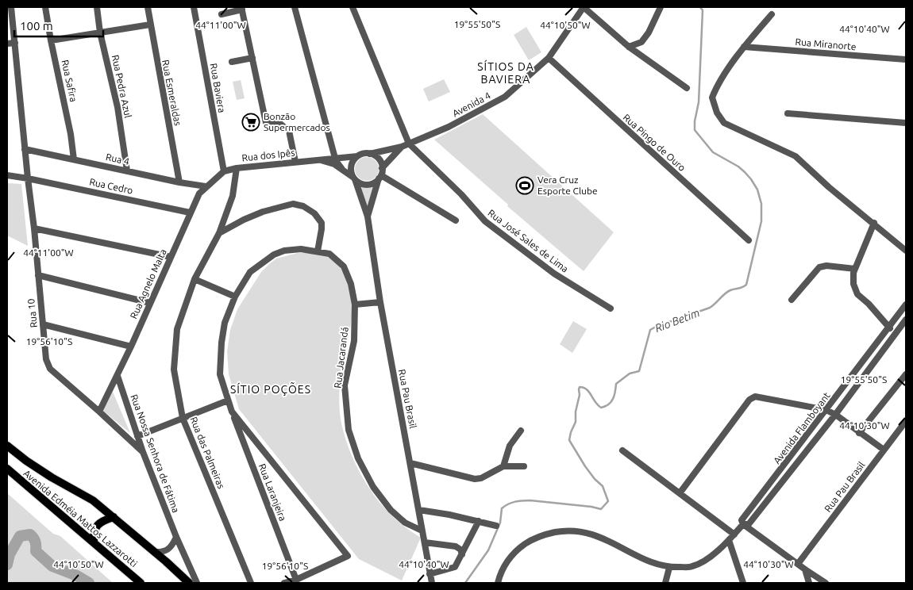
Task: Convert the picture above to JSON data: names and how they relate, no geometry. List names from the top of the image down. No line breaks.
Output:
{"streets":{"main road":["Avenida Edméia Mattos Lazzarotti"],"street":["Rua Miranorte","Rua Safira","Rua Pedra Azul","Rua Baviera","Rua Esmeraldas","Avenida 4","Rua Pingo de Ouro","Rua dos Ipês","Rua 4","Rua Cedro","Rua José Sales de Lima","Rua Agnelo Malta","Rua 10","Rua Jacarandá","Rua Pau Brasil","Avenida Flamboyant","Rua das Palmeiras","Rua Nossa Senhora de Fátima","Rua Laranjeira"]},"crossings":[["Rua Safira","Rua 4"],["Rua Pedra Azul","Rua 4"],["Rua Baviera","Rua dos Ipês"],["Rua Baviera","Rua Agnelo Malta"],["Rua Esmeraldas","Rua 4"],["Avenida 4","Rua Pingo de Ouro"],["Avenida 4","Rua dos Ipês"],["Avenida 4","Rua José Sales de Lima"],["Avenida 4","Rua Pau Brasil"],["Rua dos Ipês","Rua Agnelo Malta"],["Rua dos Ipês","Rua Pau Brasil"],["Rua dos Ipês","Rua das Palmeiras"],["Rua 4","Rua Agnelo Malta"],["Rua 4","Rua 10"],["Rua Cedro","Rua Agnelo Malta"],["Rua Cedro","Rua 10"],["Rua Agnelo Malta","Rua 10"],["Rua Agnelo Malta","Rua Nossa Senhora de Fátima"],["Rua 10","Rua Nossa Senhora de Fátima"],["Rua Jacarandá","Rua Pau Brasil"],["Rua Jacarandá","Rua Laranjeira"]],"districts":["SÍTIOS DA BAVIERA","SÍTIO POÇÕES"],"water":["Rio Betim"],"places":{"supermarket":["Bonzão Supermercados"],"sports":["Vera Cruz Esporte Clube"]},"scale_bar":"100 m","coordinates":["19°55'50\"S","44°11'00\"W","44°10'50\"W","44°10'40\"W","19°56'10\"S","44°10'30\"W"]}
